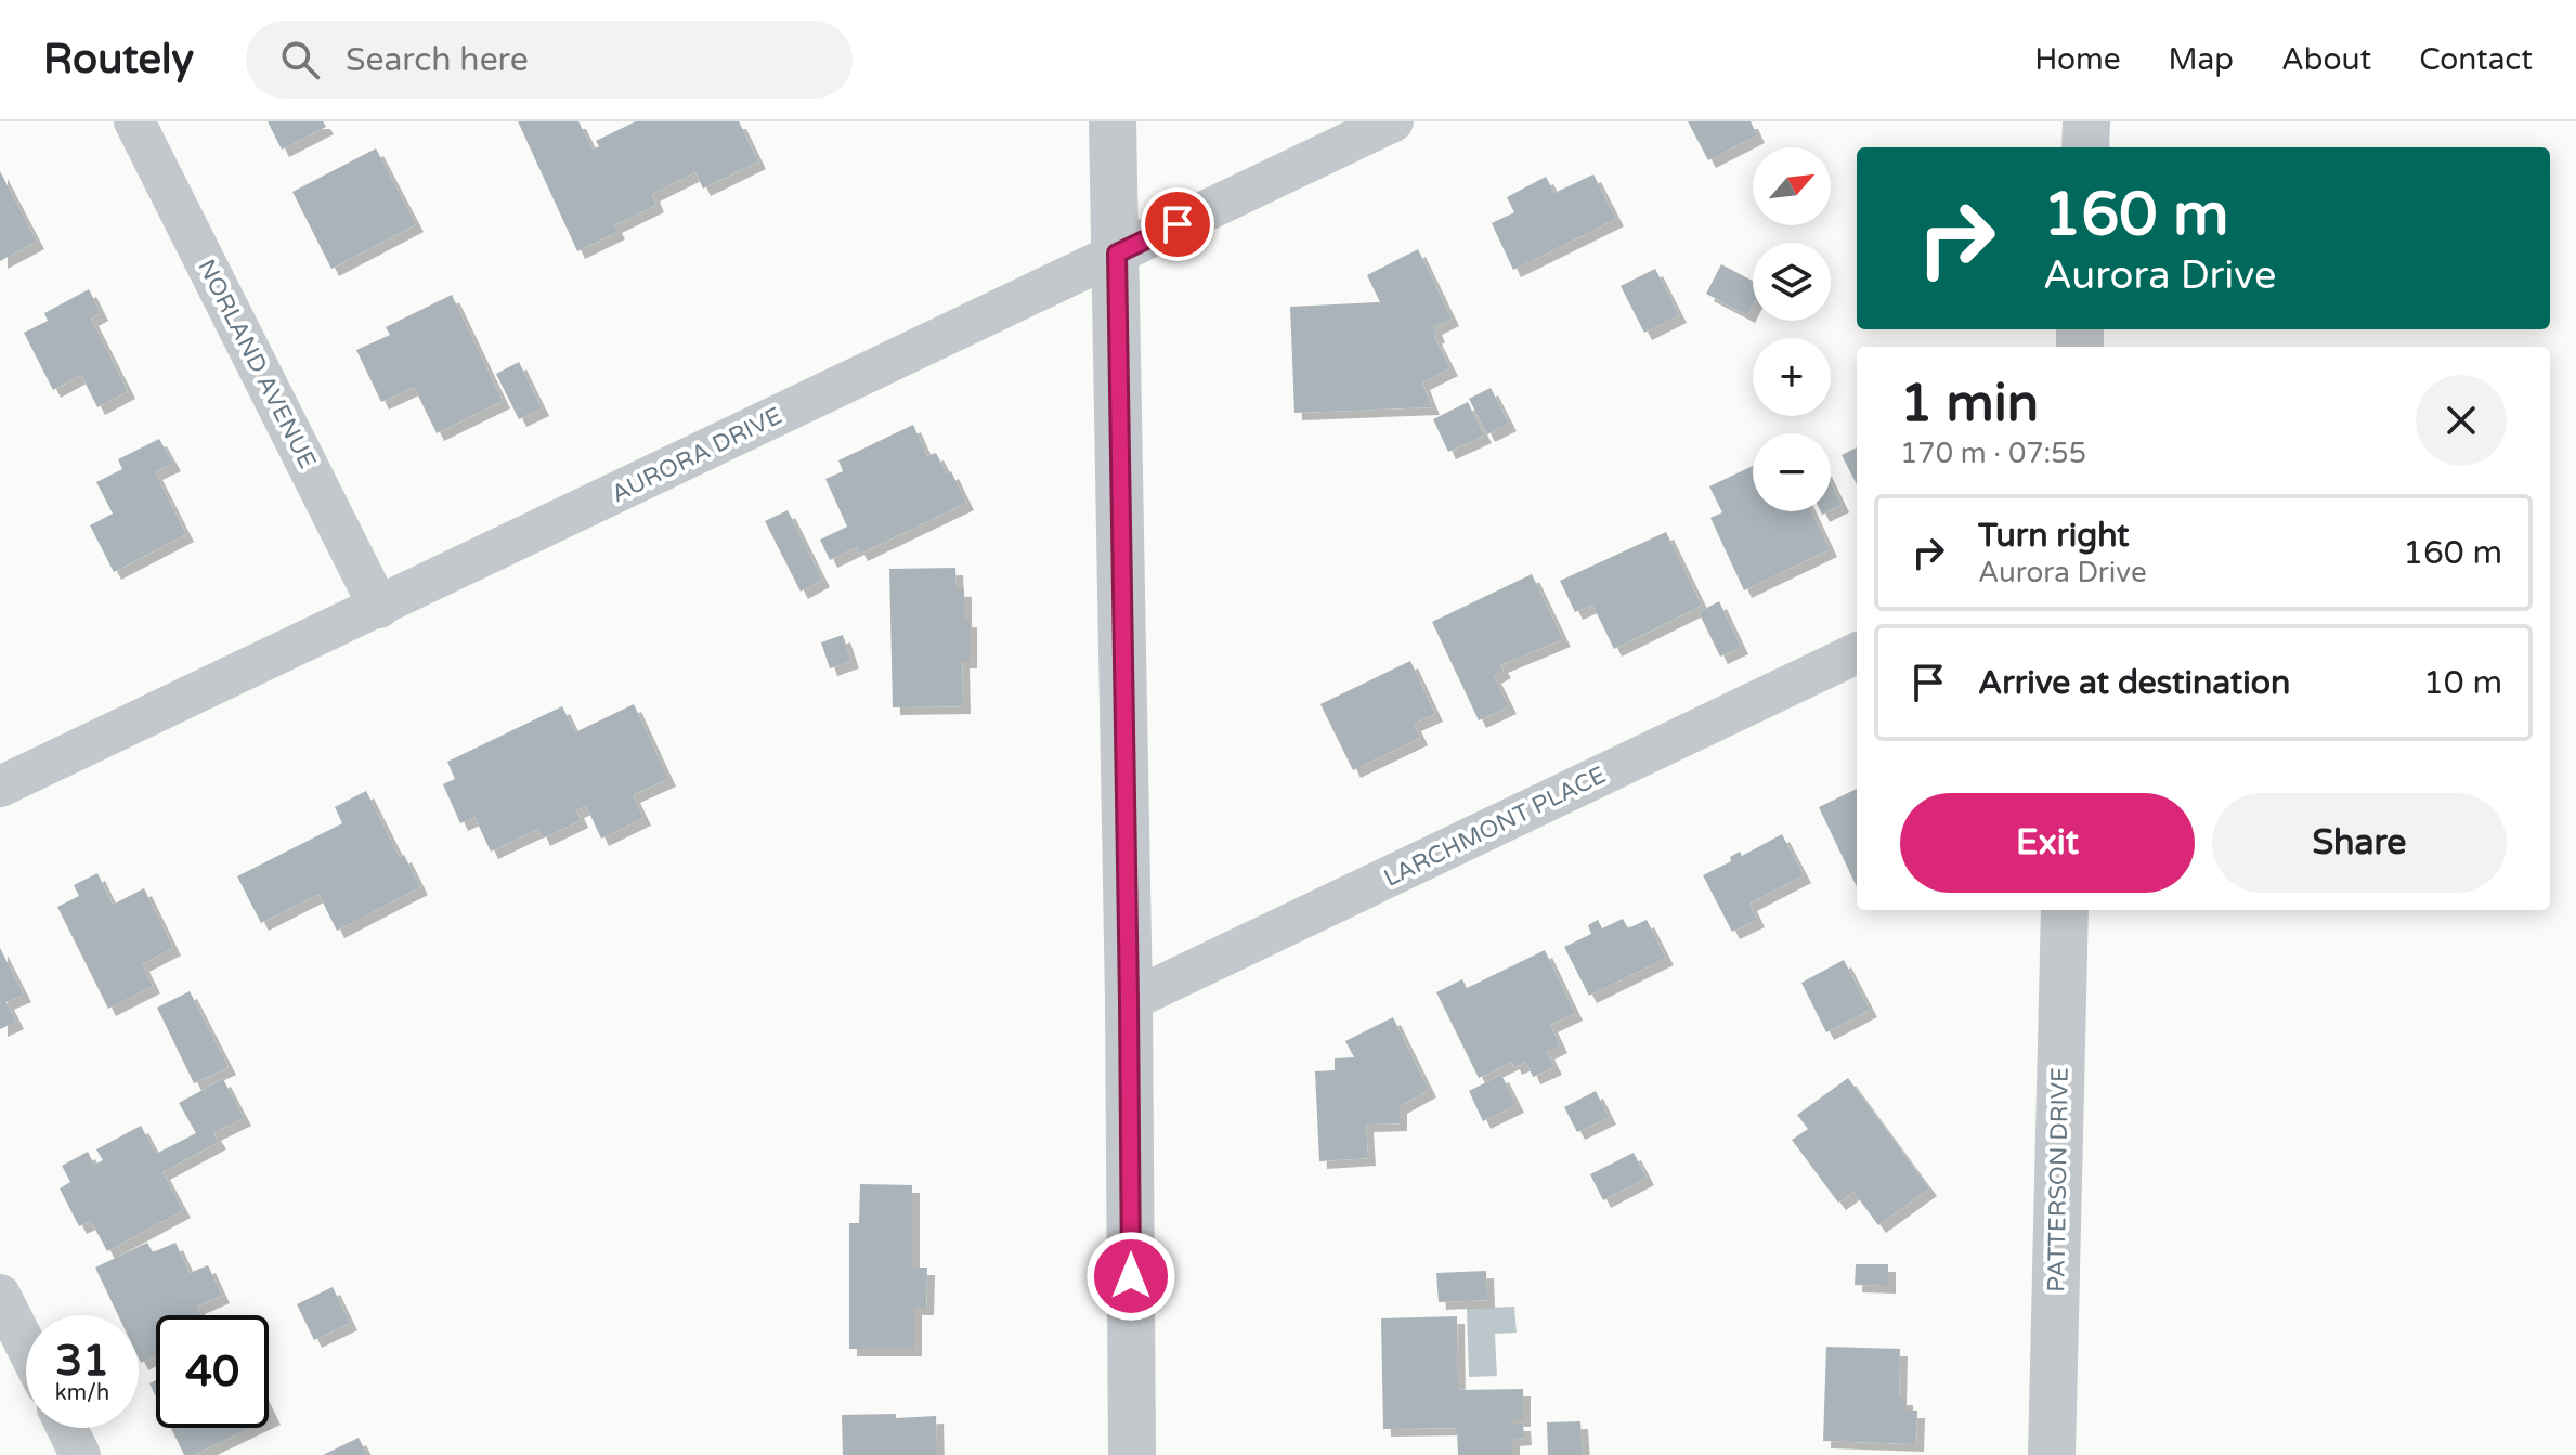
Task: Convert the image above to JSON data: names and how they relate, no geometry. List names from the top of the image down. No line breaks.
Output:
{"streets":{"street":["NORLAND AVENUE","AURORA DRIVE","LARCHMONT PLACE","PATTERSON DRIVE"]},"crossings":[["NORLAND AVENUE","AURORA DRIVE"]],"north":"top right","page":{"header":"Routely","search":"Search here","nav":["Home","Map","About","Contact"],"map_buttons":["+","−"],"turn":["160 m","Aurora Drive"],"heading":["1 min","170 m · 07:55"],"list":[{"name":"Turn right","note":"Aurora Drive","value":"160 m"},{"name":"Arrive at destination","value":"10 m"}],"buttons":["Exit","Share"],"speed":"31 km/h","limit":"40"}}
